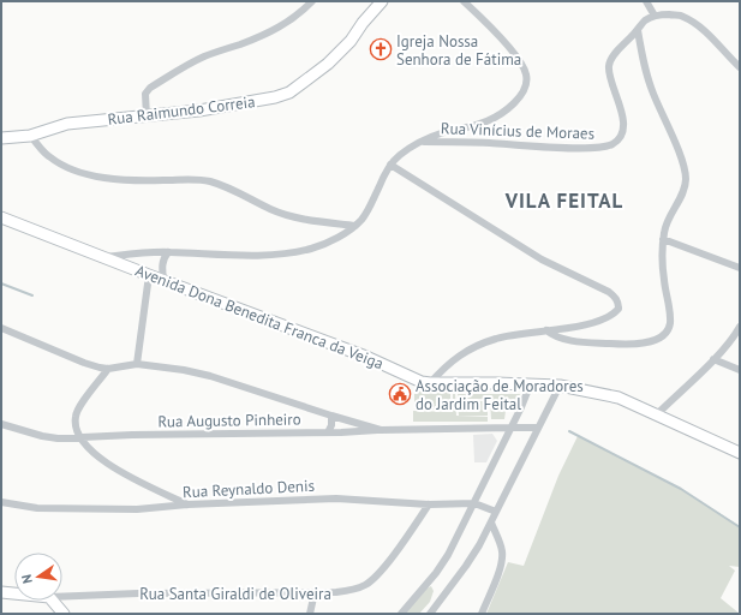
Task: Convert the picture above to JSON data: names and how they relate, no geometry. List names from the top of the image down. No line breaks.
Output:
{"streets":{"main road":["Rua Raimundo Correia","Avenida Dona Benedita Franca da Veiga","Rua Santa Giraldi de Oliveira"],"street":["Rua Vinícius de Moraes","Rua Augusto Pinheiro","Rua Reynaldo Denis"]},"crossings":[["Rua Reynaldo Denis","Rua Santa Giraldi de Oliveira"]],"districts":["VILA FEITAL"],"places":{"church":["Igreja Nossa Senhora de Fátima"],"public building":["Associação de Moradores do Jardim Feital"]},"north":"left"}
